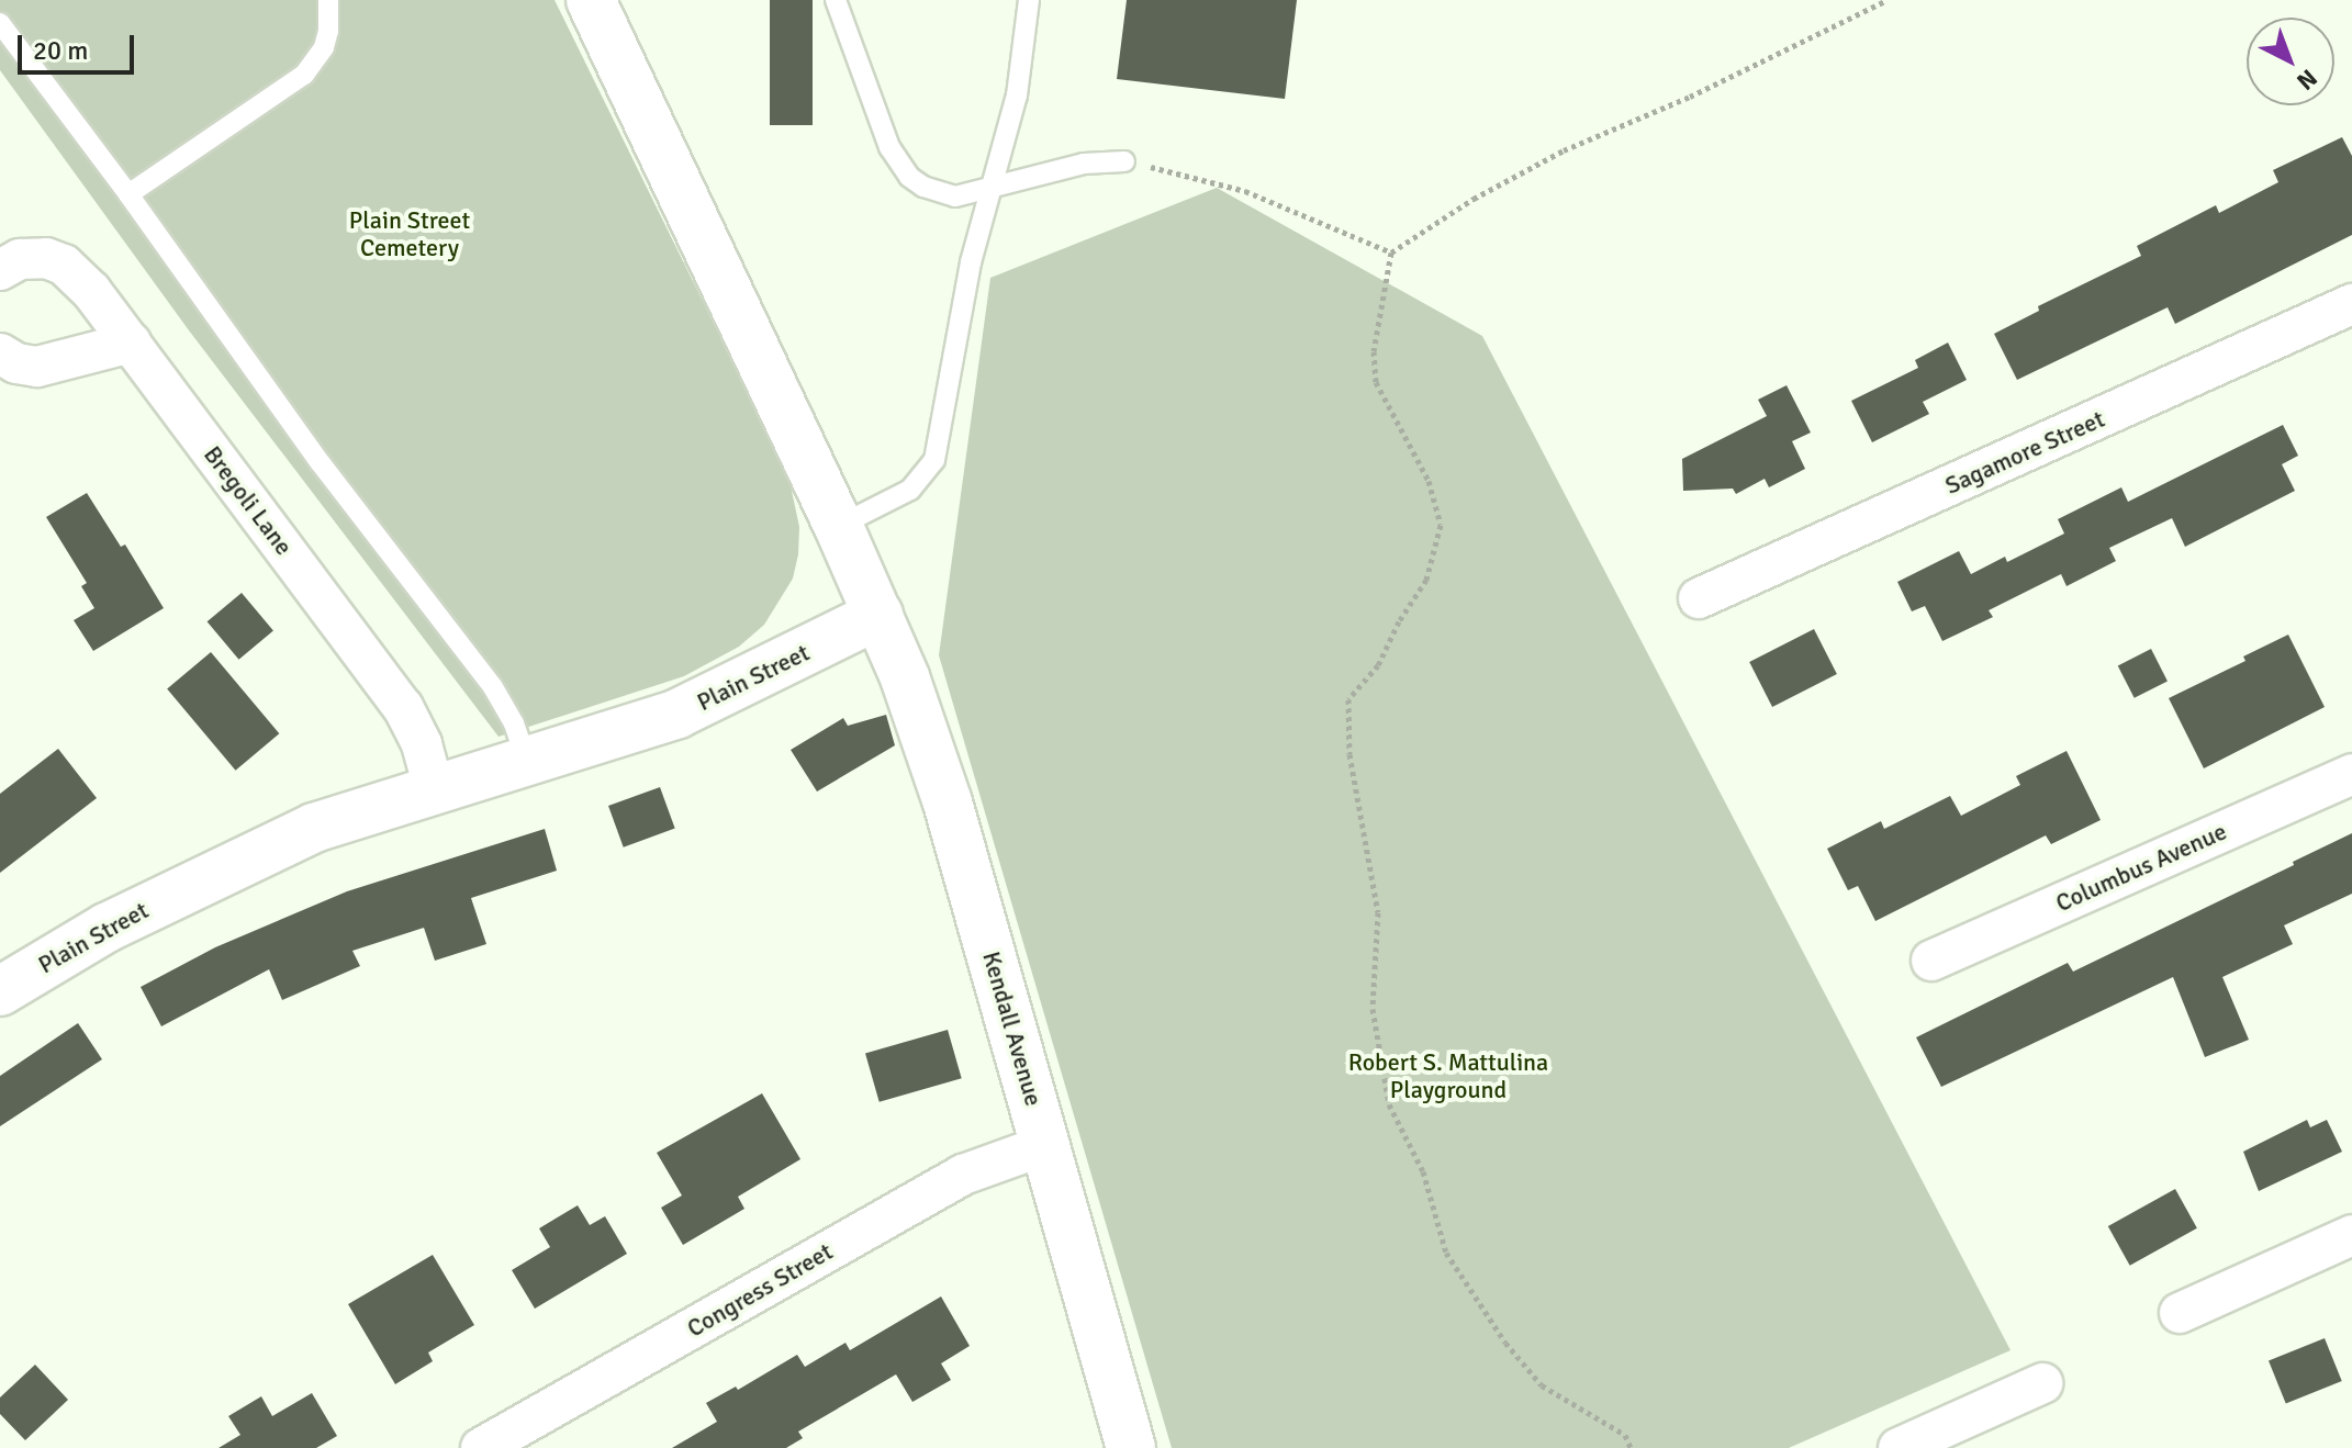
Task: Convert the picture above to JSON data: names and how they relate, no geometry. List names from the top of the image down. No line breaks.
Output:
{"streets":{"street":["Sagamore Street","Bregoli Lane","Plain Street","Columbus Avenue","Kendall Avenue","Congress Street"]},"crossings":[["Bregoli Lane","Plain Street"],["Plain Street","Kendall Avenue"],["Kendall Avenue","Congress Street"]],"parks":["Plain Street Cemetery","Robert S. Mattulina Playground"],"scale_bar":"20 m","north":"bottom right"}
